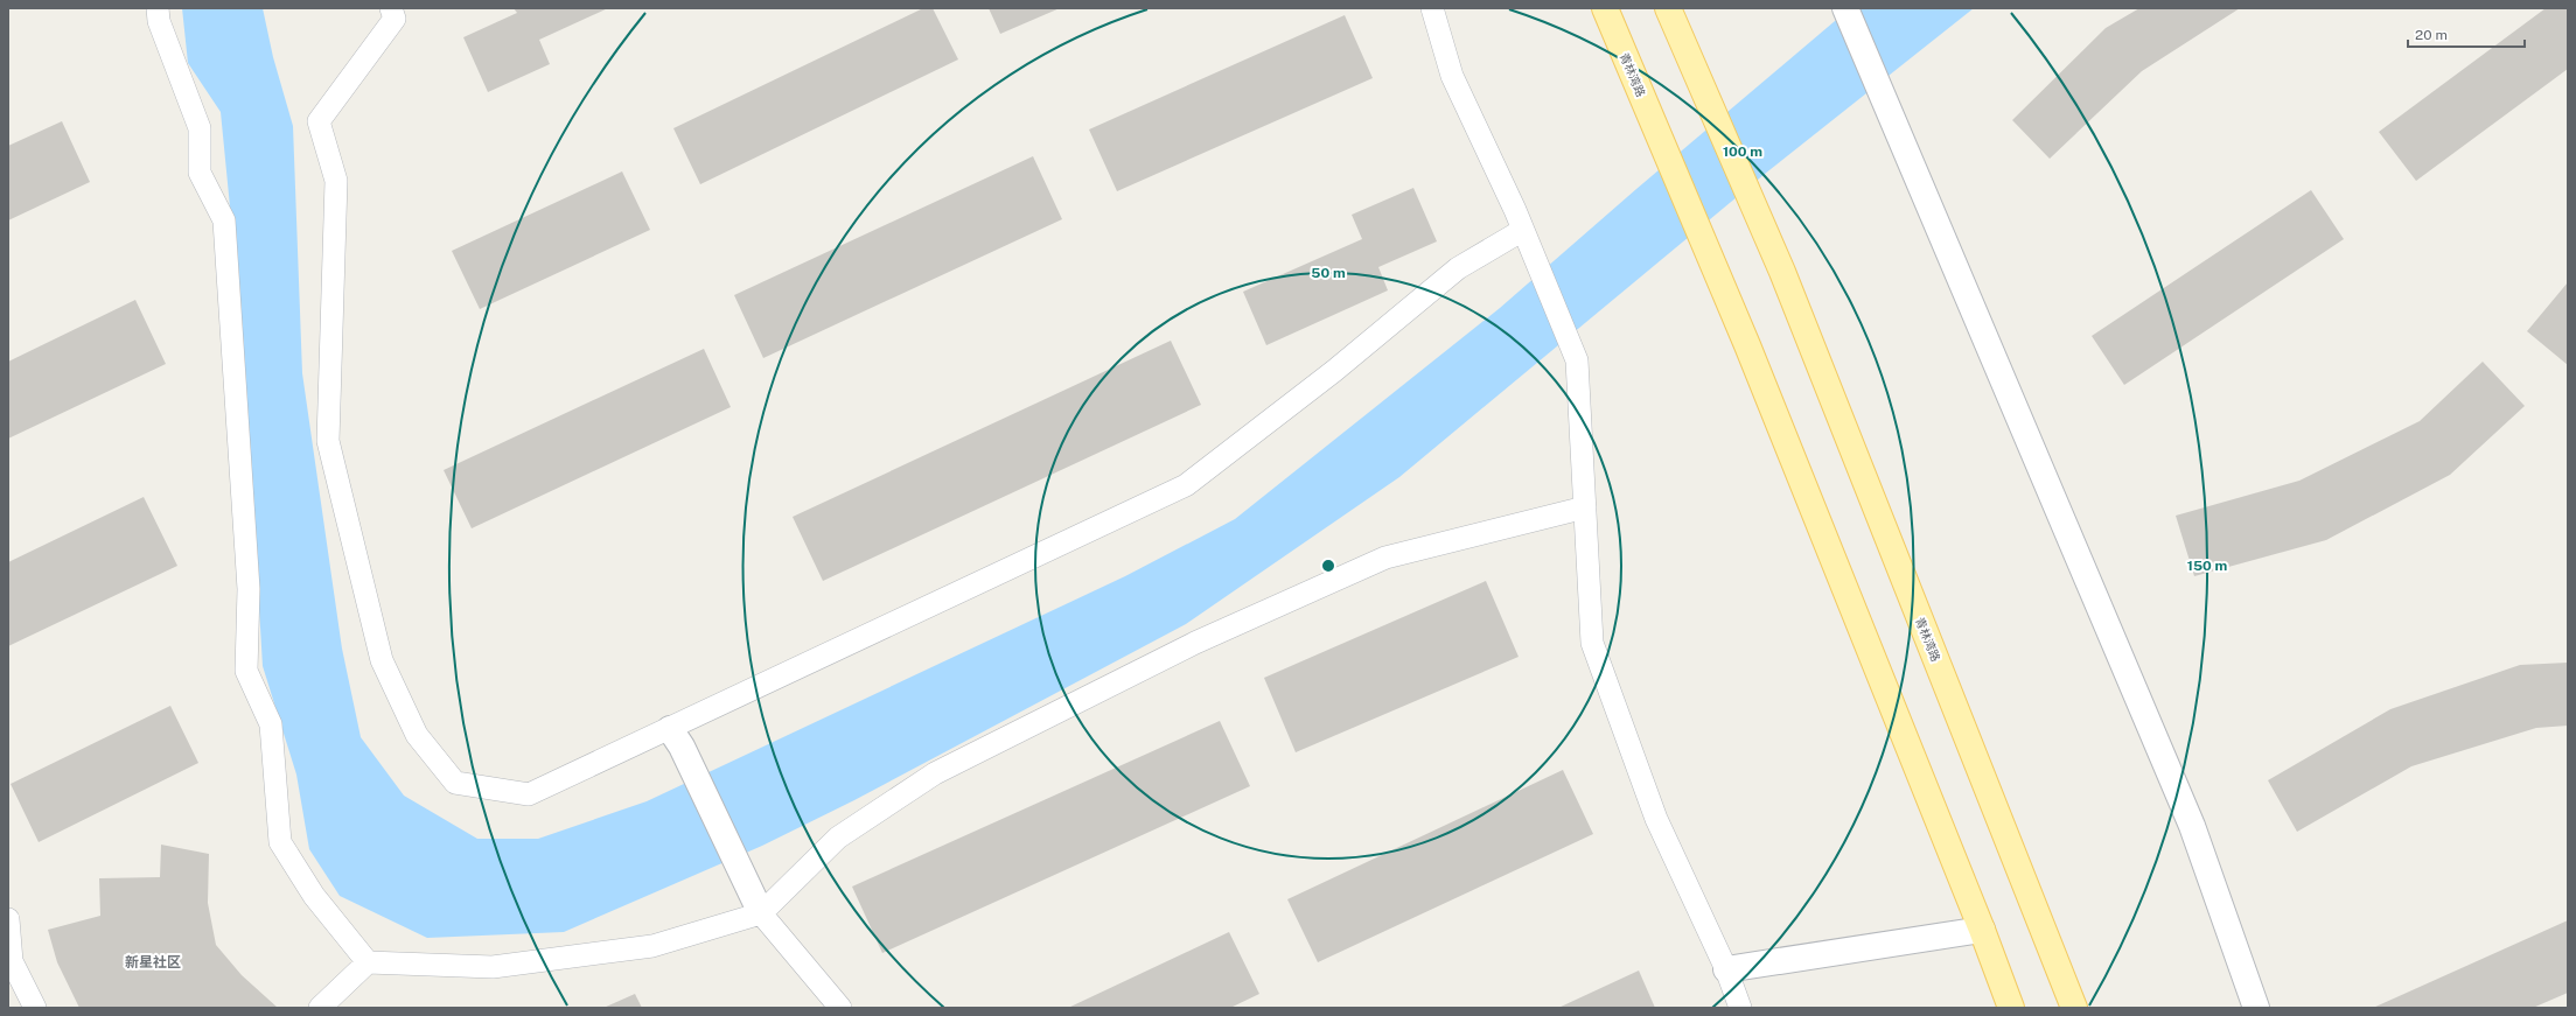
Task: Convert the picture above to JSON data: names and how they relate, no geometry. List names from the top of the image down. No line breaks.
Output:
{"streets":{"main road":["青林湾路"]},"districts":["新星社区"],"scale_bar":"20 m","rings":["100 m","50 m","150 m"]}
